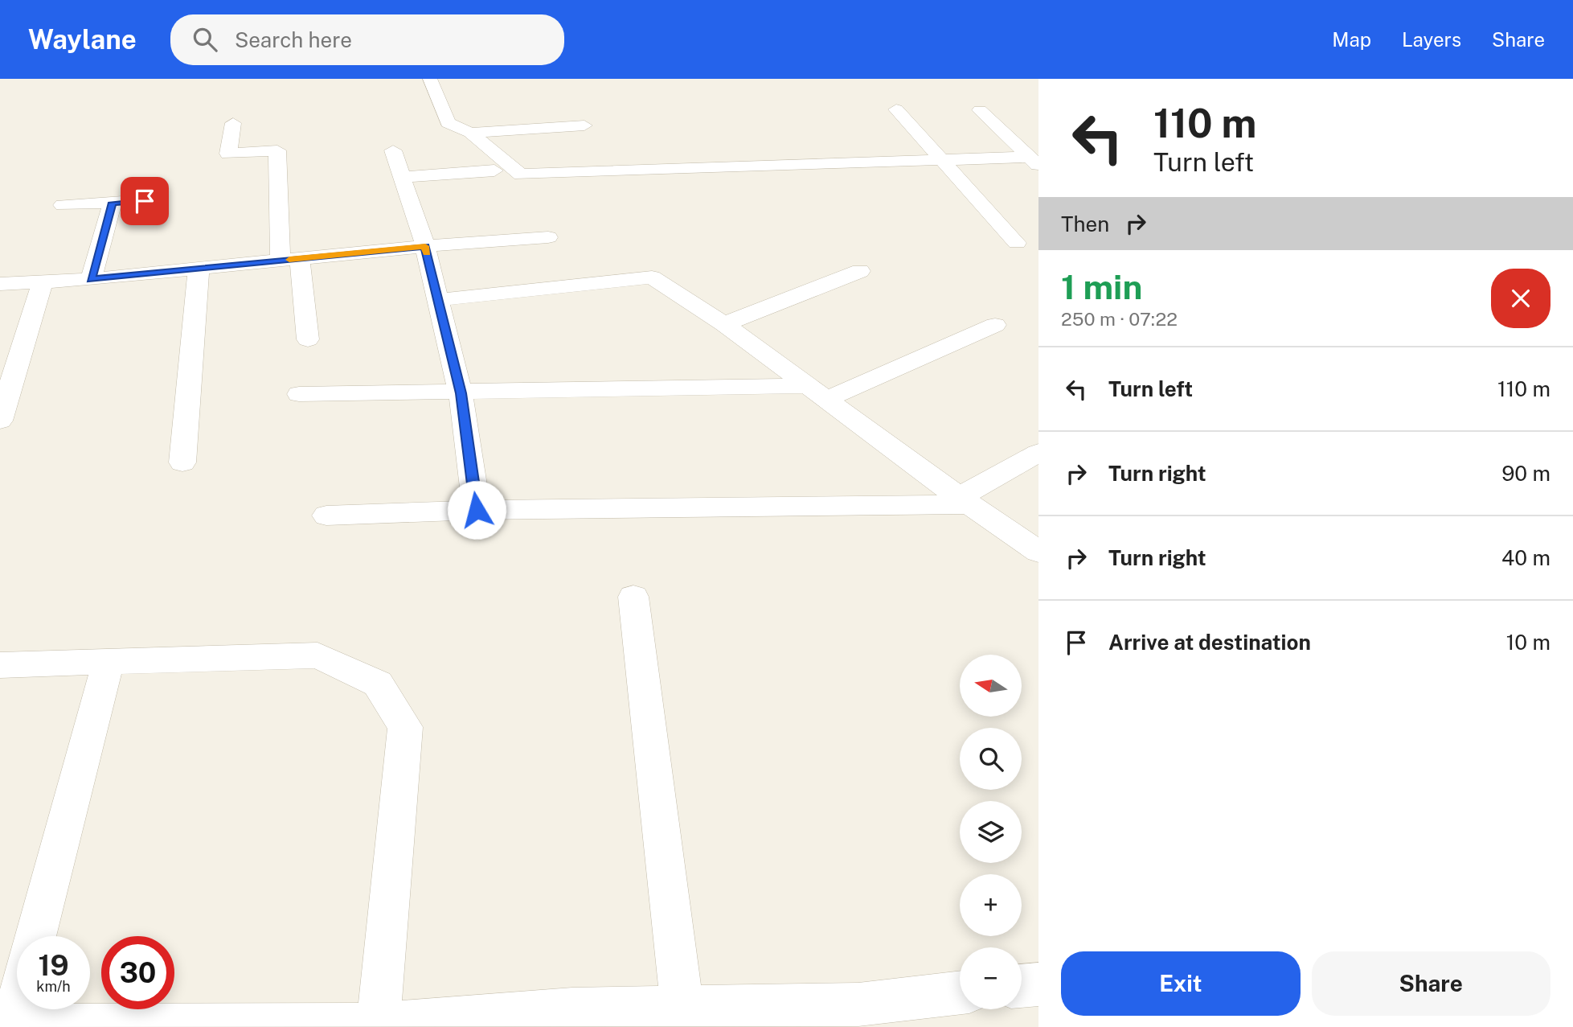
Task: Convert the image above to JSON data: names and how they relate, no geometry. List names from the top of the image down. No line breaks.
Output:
{"north":"left","page":{"header":"Waylane","search":"Search here","nav":["Map","Layers","Share"],"turn":["110 m","Turn left"],"then":"Then","heading":["1 min","250 m · 07:22"],"list":[{"name":"Turn left","value":"110 m"},{"name":"Turn right","value":"90 m"},{"name":"Turn right","value":"40 m"},{"name":"Arrive at destination","value":"10 m"}],"map_buttons":["+","−"],"speed":"19 km/h","limit":"30","buttons":["Exit","Share"]}}
